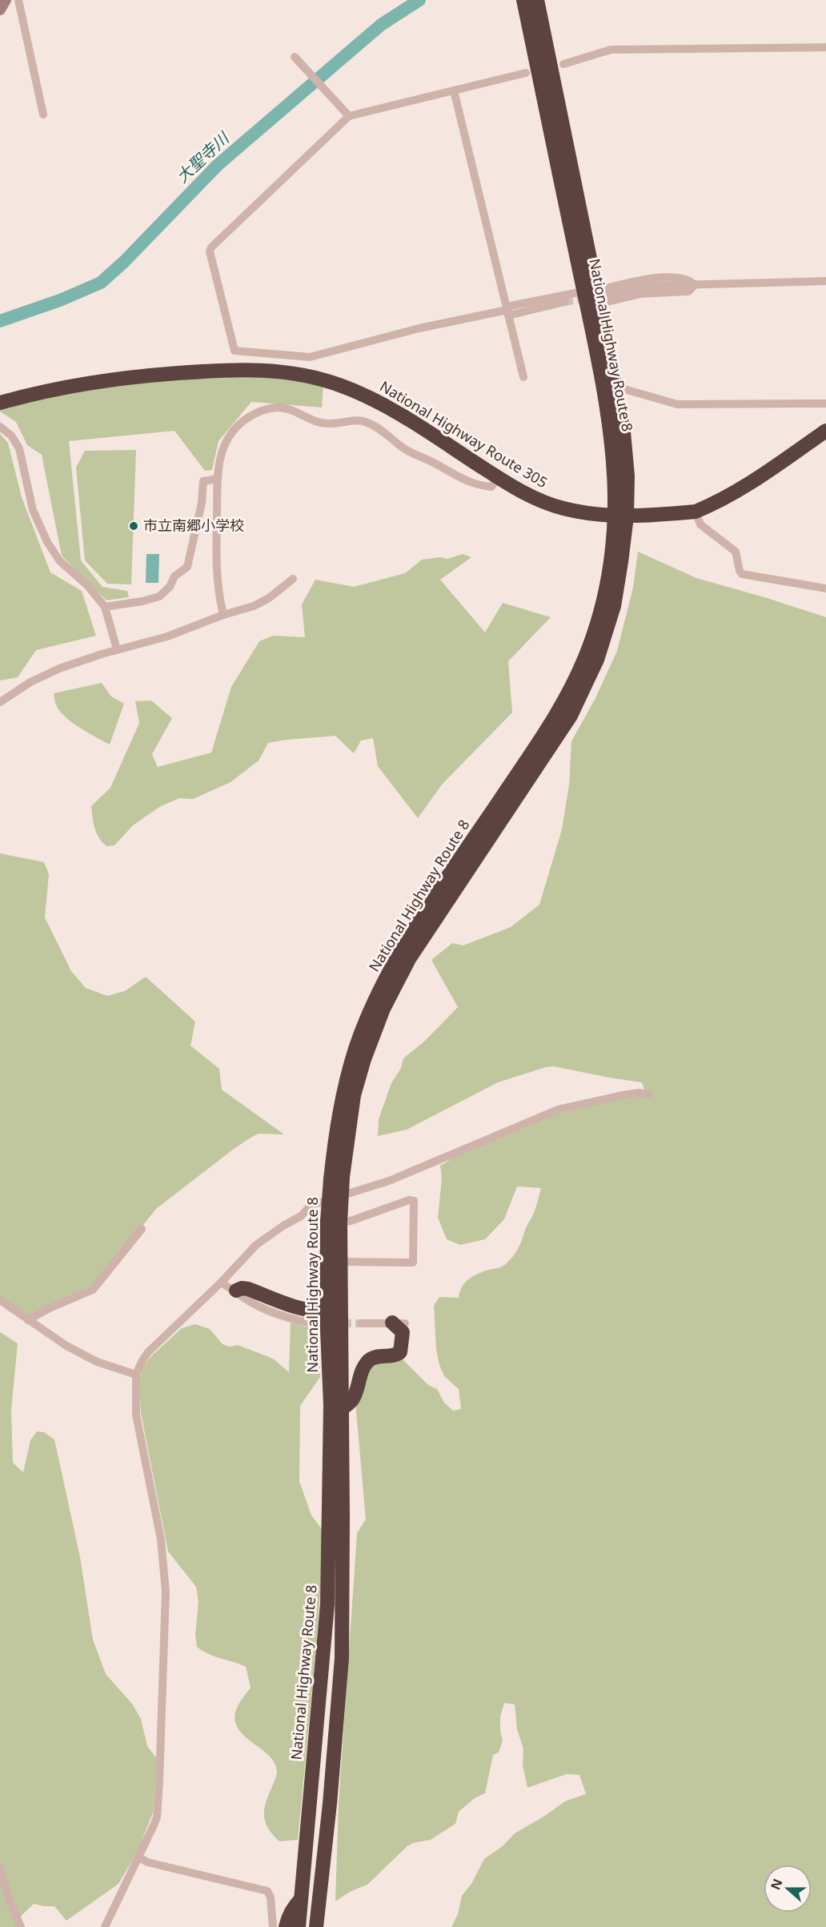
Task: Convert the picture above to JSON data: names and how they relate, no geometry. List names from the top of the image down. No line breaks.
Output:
{"streets":{"highway":["National Highway Route 8","National Highway Route 305"]},"crossings":[["National Highway Route 8","National Highway Route 305"]],"water":["大聖寺川"],"places":["市立南郷小学校"],"north":"left"}
